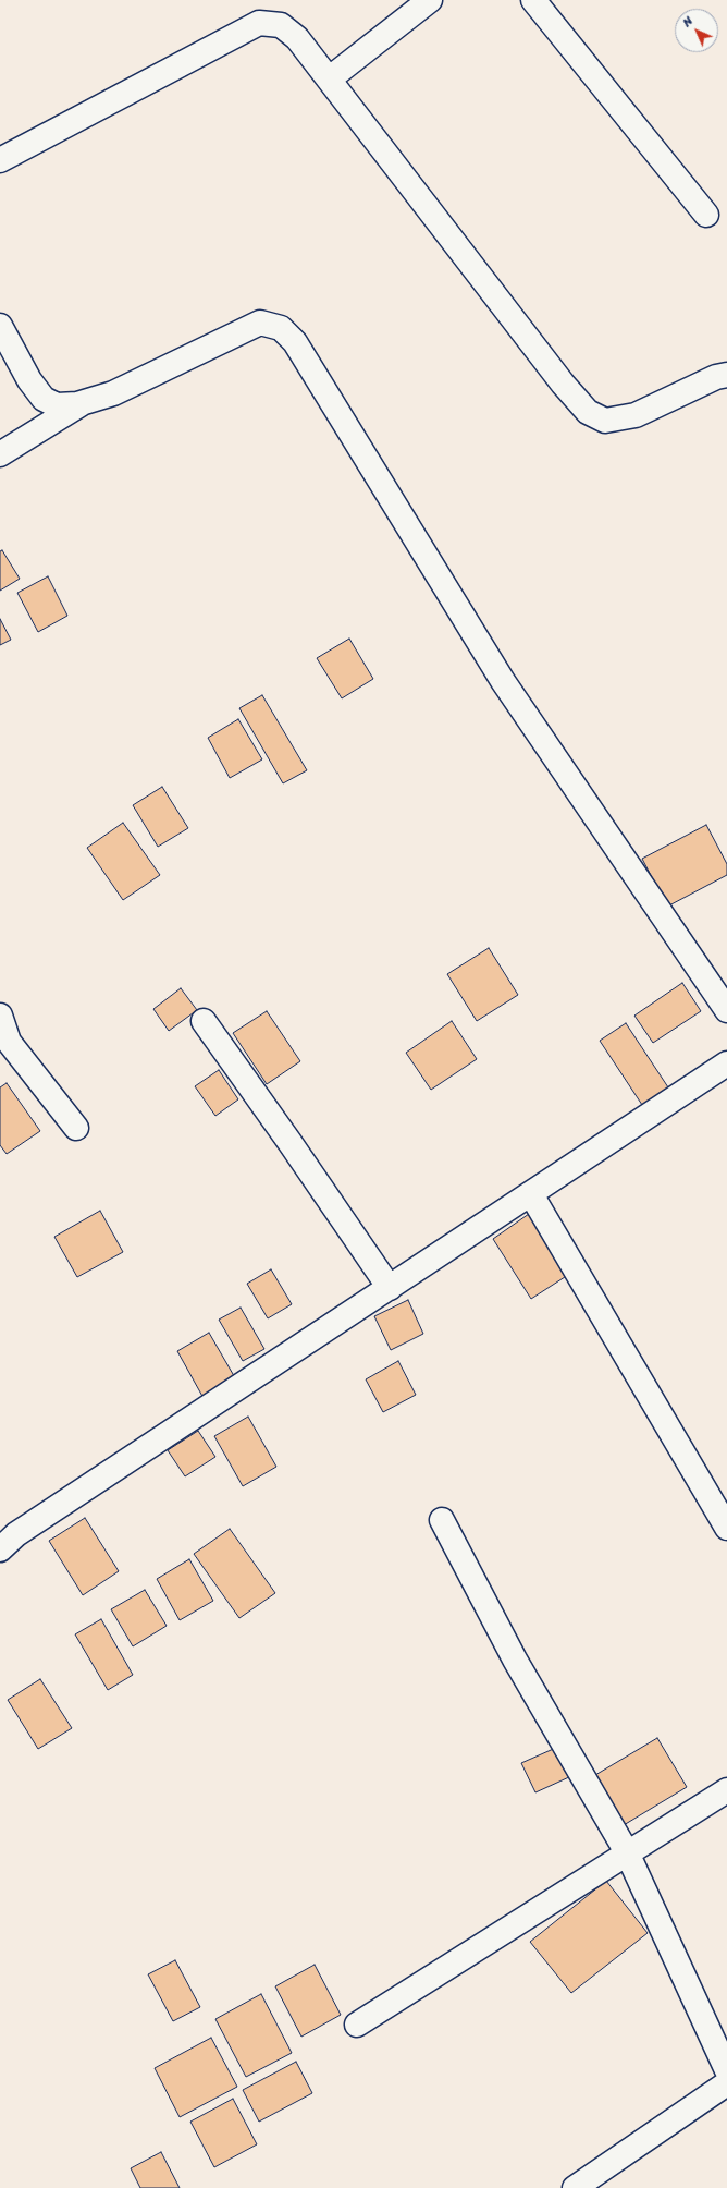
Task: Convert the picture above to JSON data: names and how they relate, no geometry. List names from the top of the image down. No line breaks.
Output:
{"north":"top left"}
